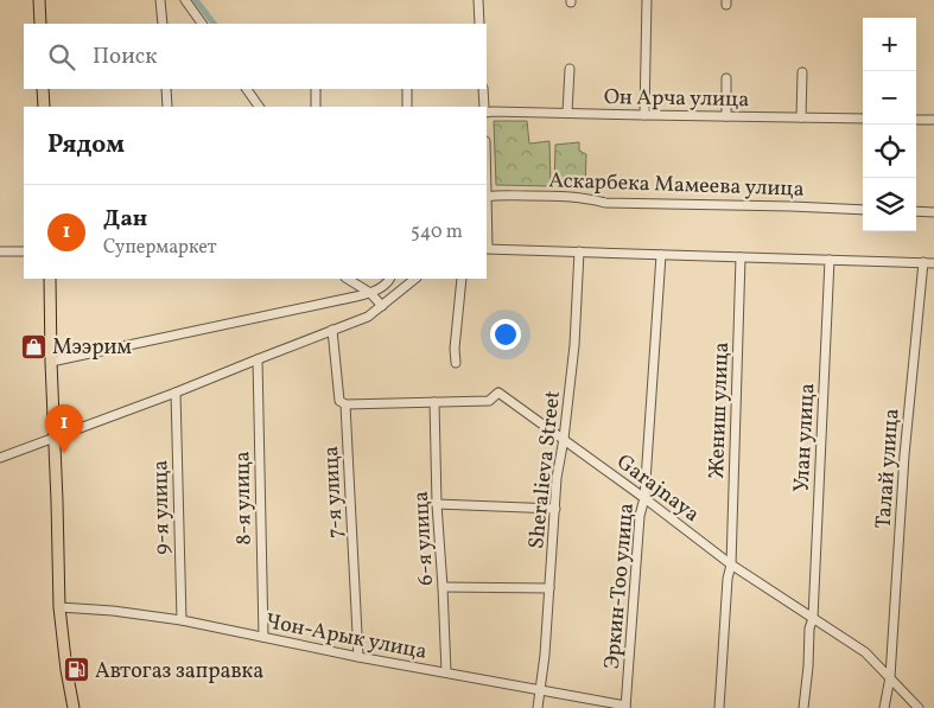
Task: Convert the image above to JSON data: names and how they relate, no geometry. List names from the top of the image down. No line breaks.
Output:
{"streets":{"street":["Он Арча улица","Аскарбека Мамеева улица","Жениш улица","Улан улица","Талай улица","Sheralieva Street","Garajnaya","7-я улица","8-я улица","9-я улица","6-я улица","Эркин-Тоо улица","Чон-Арык улица"]},"crossings":[["Жениш улица","Garajnaya"],["Улан улица","Garajnaya"],["Талай улица","Garajnaya"],["Sheralieva Street","Garajnaya"],["Sheralieva Street","Чон-Арык улица"],["Garajnaya","7-я улица"],["Garajnaya","6-я улица"],["Garajnaya","Эркин-Тоо улица"],["7-я улица","Чон-Арык улица"],["8-я улица","Чон-Арык улица"],["9-я улица","Чон-Арык улица"],["6-я улица","Чон-Арык улица"],["Эркин-Тоо улица","Чон-Арык улица"]],"places":{"shop":["Мээрим"],"fuel station":["Автогаз заправка"]},"page":{"map_buttons":["+","−"],"search":"Поиск","heading":"Рядом","list":[{"mark":"1","name":"Дан","note":"Супермаркет","value":"540 m"}],"pins":"1"}}
